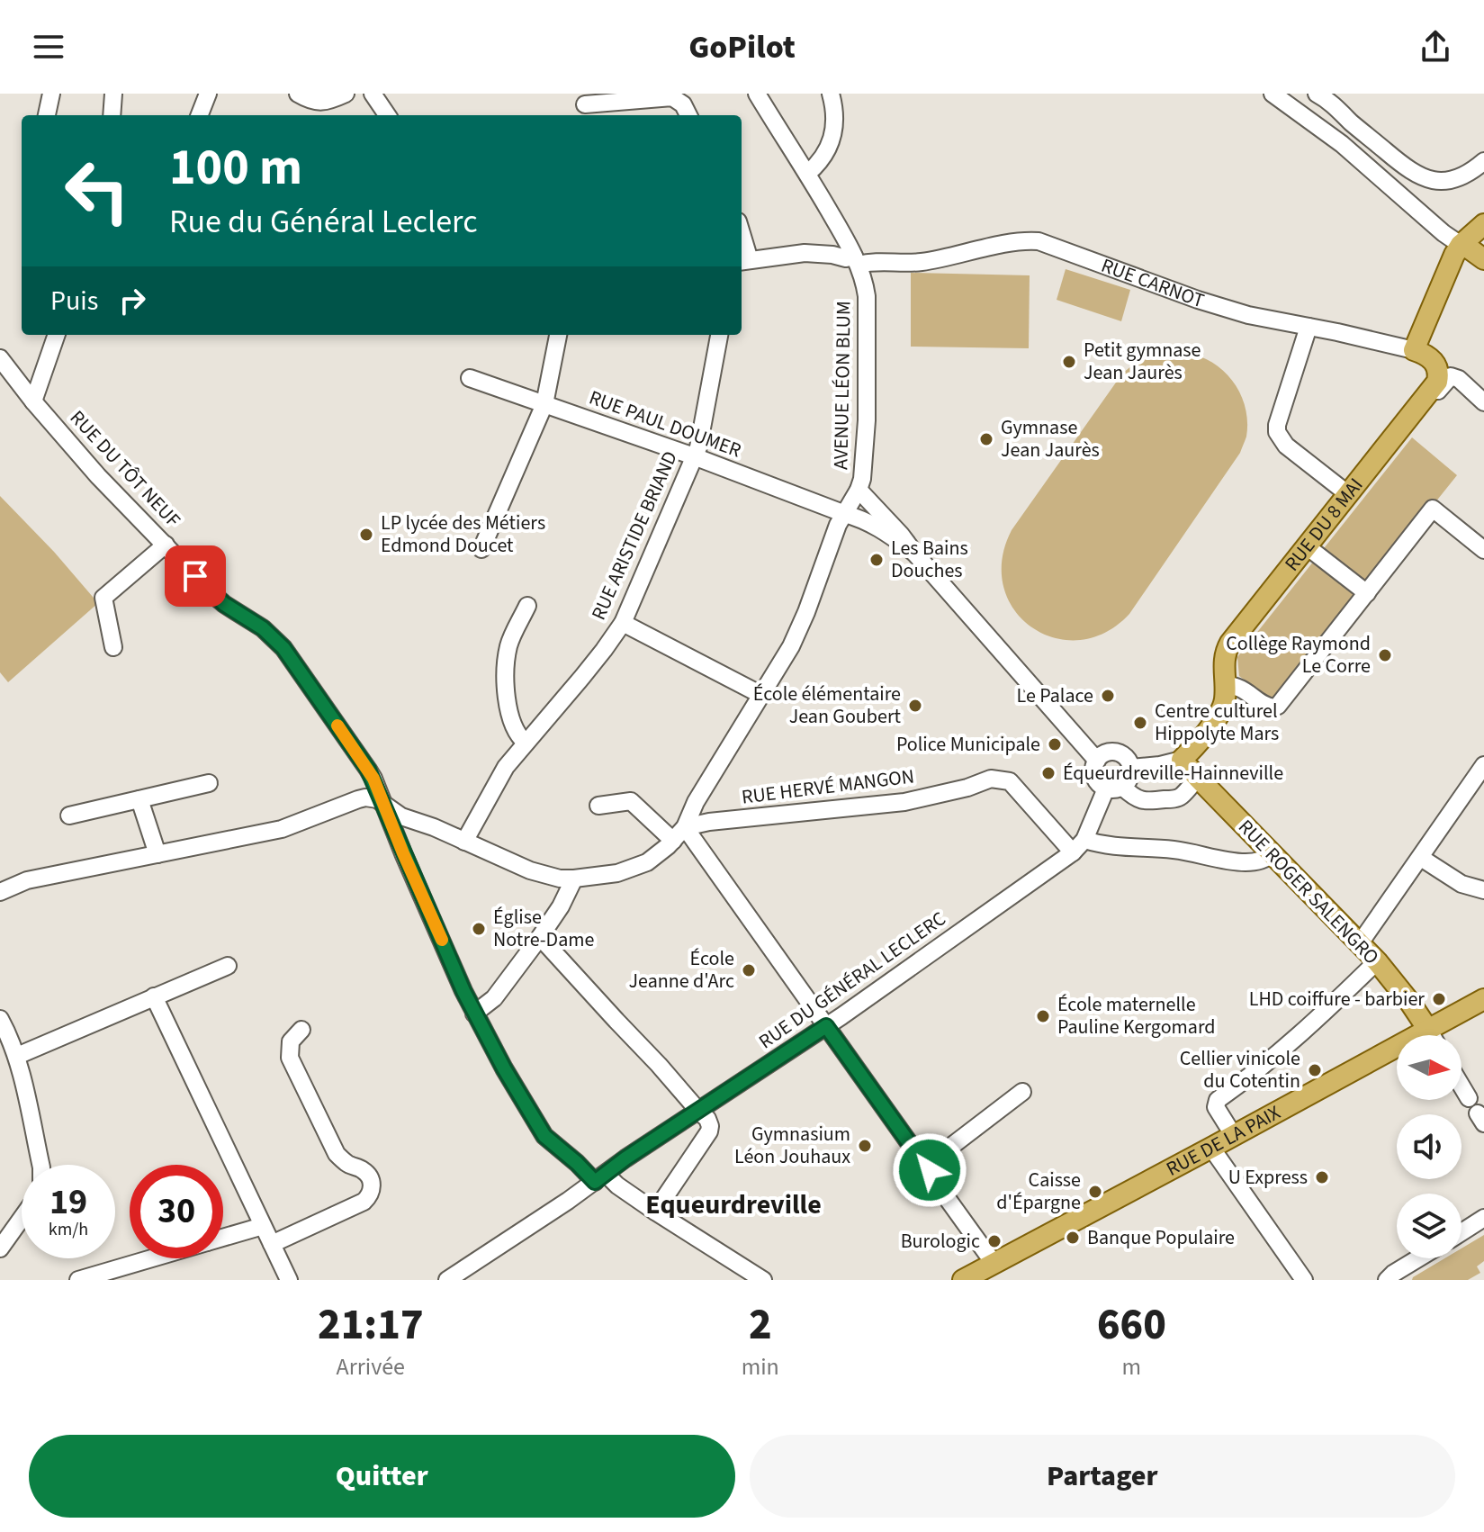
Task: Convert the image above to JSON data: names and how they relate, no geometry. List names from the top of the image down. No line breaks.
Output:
{"streets":{"main road":["RUE CARNOT","RUE DU 8 MAI","RUE ROGER SALENGRO","RUE DE LA PAIX"],"street":["AVENUE LÉON BLUM","RUE PAUL DOUMER","RUE DU TÔT NEUF","RUE ARISTIDE BRIAND","RUE HERVÉ MANGON","RUE DU GÉNÉRAL LECLERC"]},"crossings":[["RUE CARNOT","AVENUE LÉON BLUM"],["RUE CARNOT","RUE DU 8 MAI"],["AVENUE LÉON BLUM","RUE PAUL DOUMER"],["AVENUE LÉON BLUM","RUE DU TÔT NEUF"],["AVENUE LÉON BLUM","RUE ARISTIDE BRIAND"],["AVENUE LÉON BLUM","RUE HERVÉ MANGON"],["RUE PAUL DOUMER","RUE ARISTIDE BRIAND"],["RUE DU TÔT NEUF","RUE DU GÉNÉRAL LECLERC"],["RUE DU 8 MAI","RUE ROGER SALENGRO"],["RUE HERVÉ MANGON","RUE DU GÉNÉRAL LECLERC"],["RUE ROGER SALENGRO","RUE DE LA PAIX"]],"districts":["Equeurdreville"],"places":["Petit gymnase Jean Jaurès","Gymnase Jean Jaurès","LP lycée des Métiers Edmond Doucet","Les Bains Douches","Collège Raymond Le Corre","Le Palace","École élémentaire Jean Goubert","Centre culturel Hippolyte Mars","Police Municipale","Équeurdreville-Hainneville","Église Notre-Dame","École Jeanne d'Arc","LHD coiffure - barbier","École maternelle Pauline Kergomard","Cellier vinicole du Cotentin","Gymnasium Léon Jouhaux","U Express","Caisse d'Épargne","Banque Populaire","Burologic"],"north":"right","page":{"header":"GoPilot","turn":["100 m","Rue du Général Leclerc"],"then":"Puis","speed":"19 km/h","limit":"30","eta":["21:17","Arrivée","2","min","660","m"],"buttons":["Quitter","Partager"]}}
